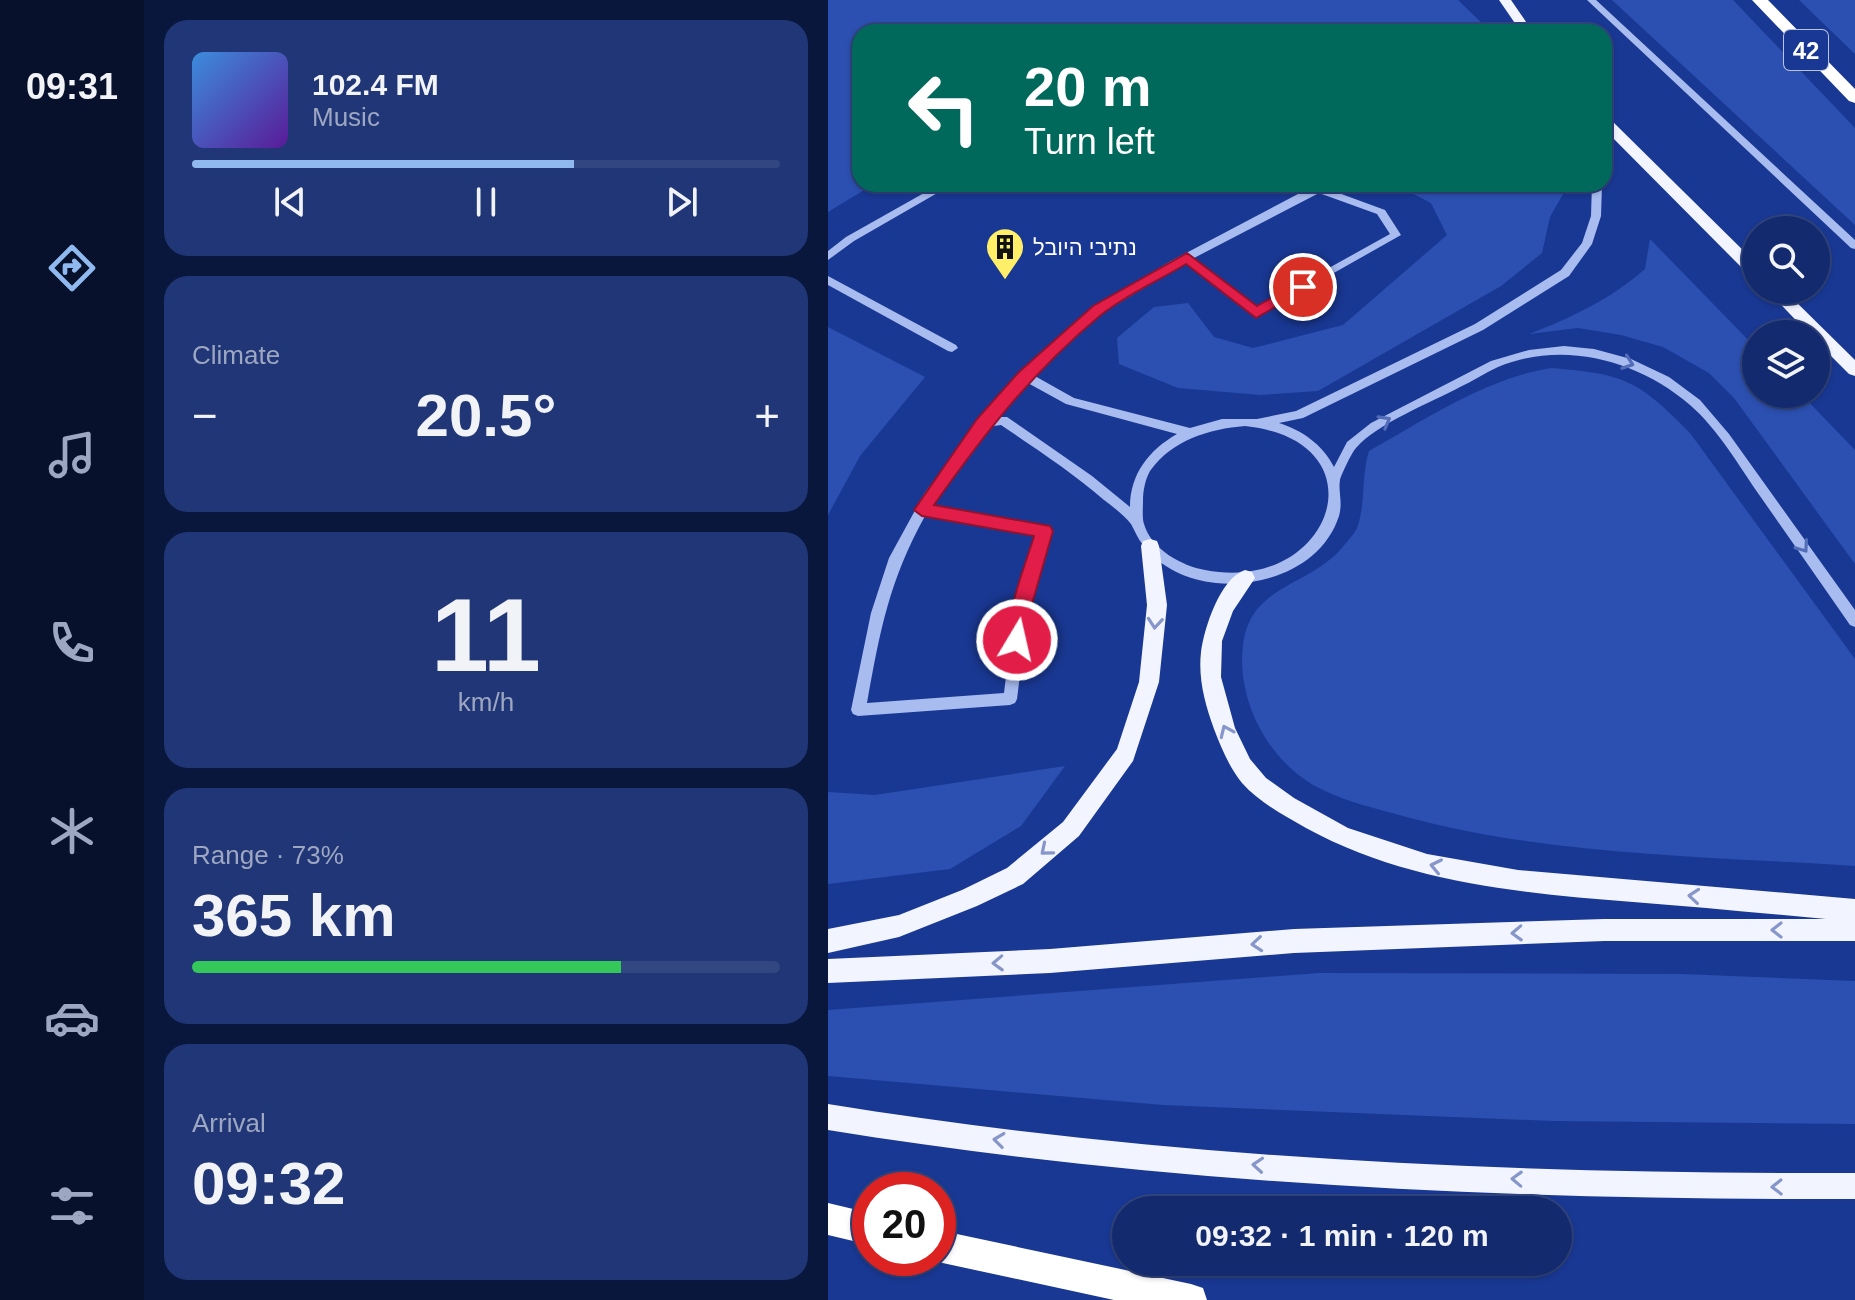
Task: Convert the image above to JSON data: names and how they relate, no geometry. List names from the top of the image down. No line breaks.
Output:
{"streets":{"highway":["42"]},"places":{"building":["נתיבי היובל"]},"page":{"tabs":"09:31","turn":["20 m","Turn left"],"song":["102.4 FM","Music"],"tile":["Climate",["11","km/h"],["Range · 73%","365 km"],["Arrival","09:32"]],"heat":["−","20.5°","+"],"limit":"20","trip":"09:32 · 1 min · 120 m"}}
